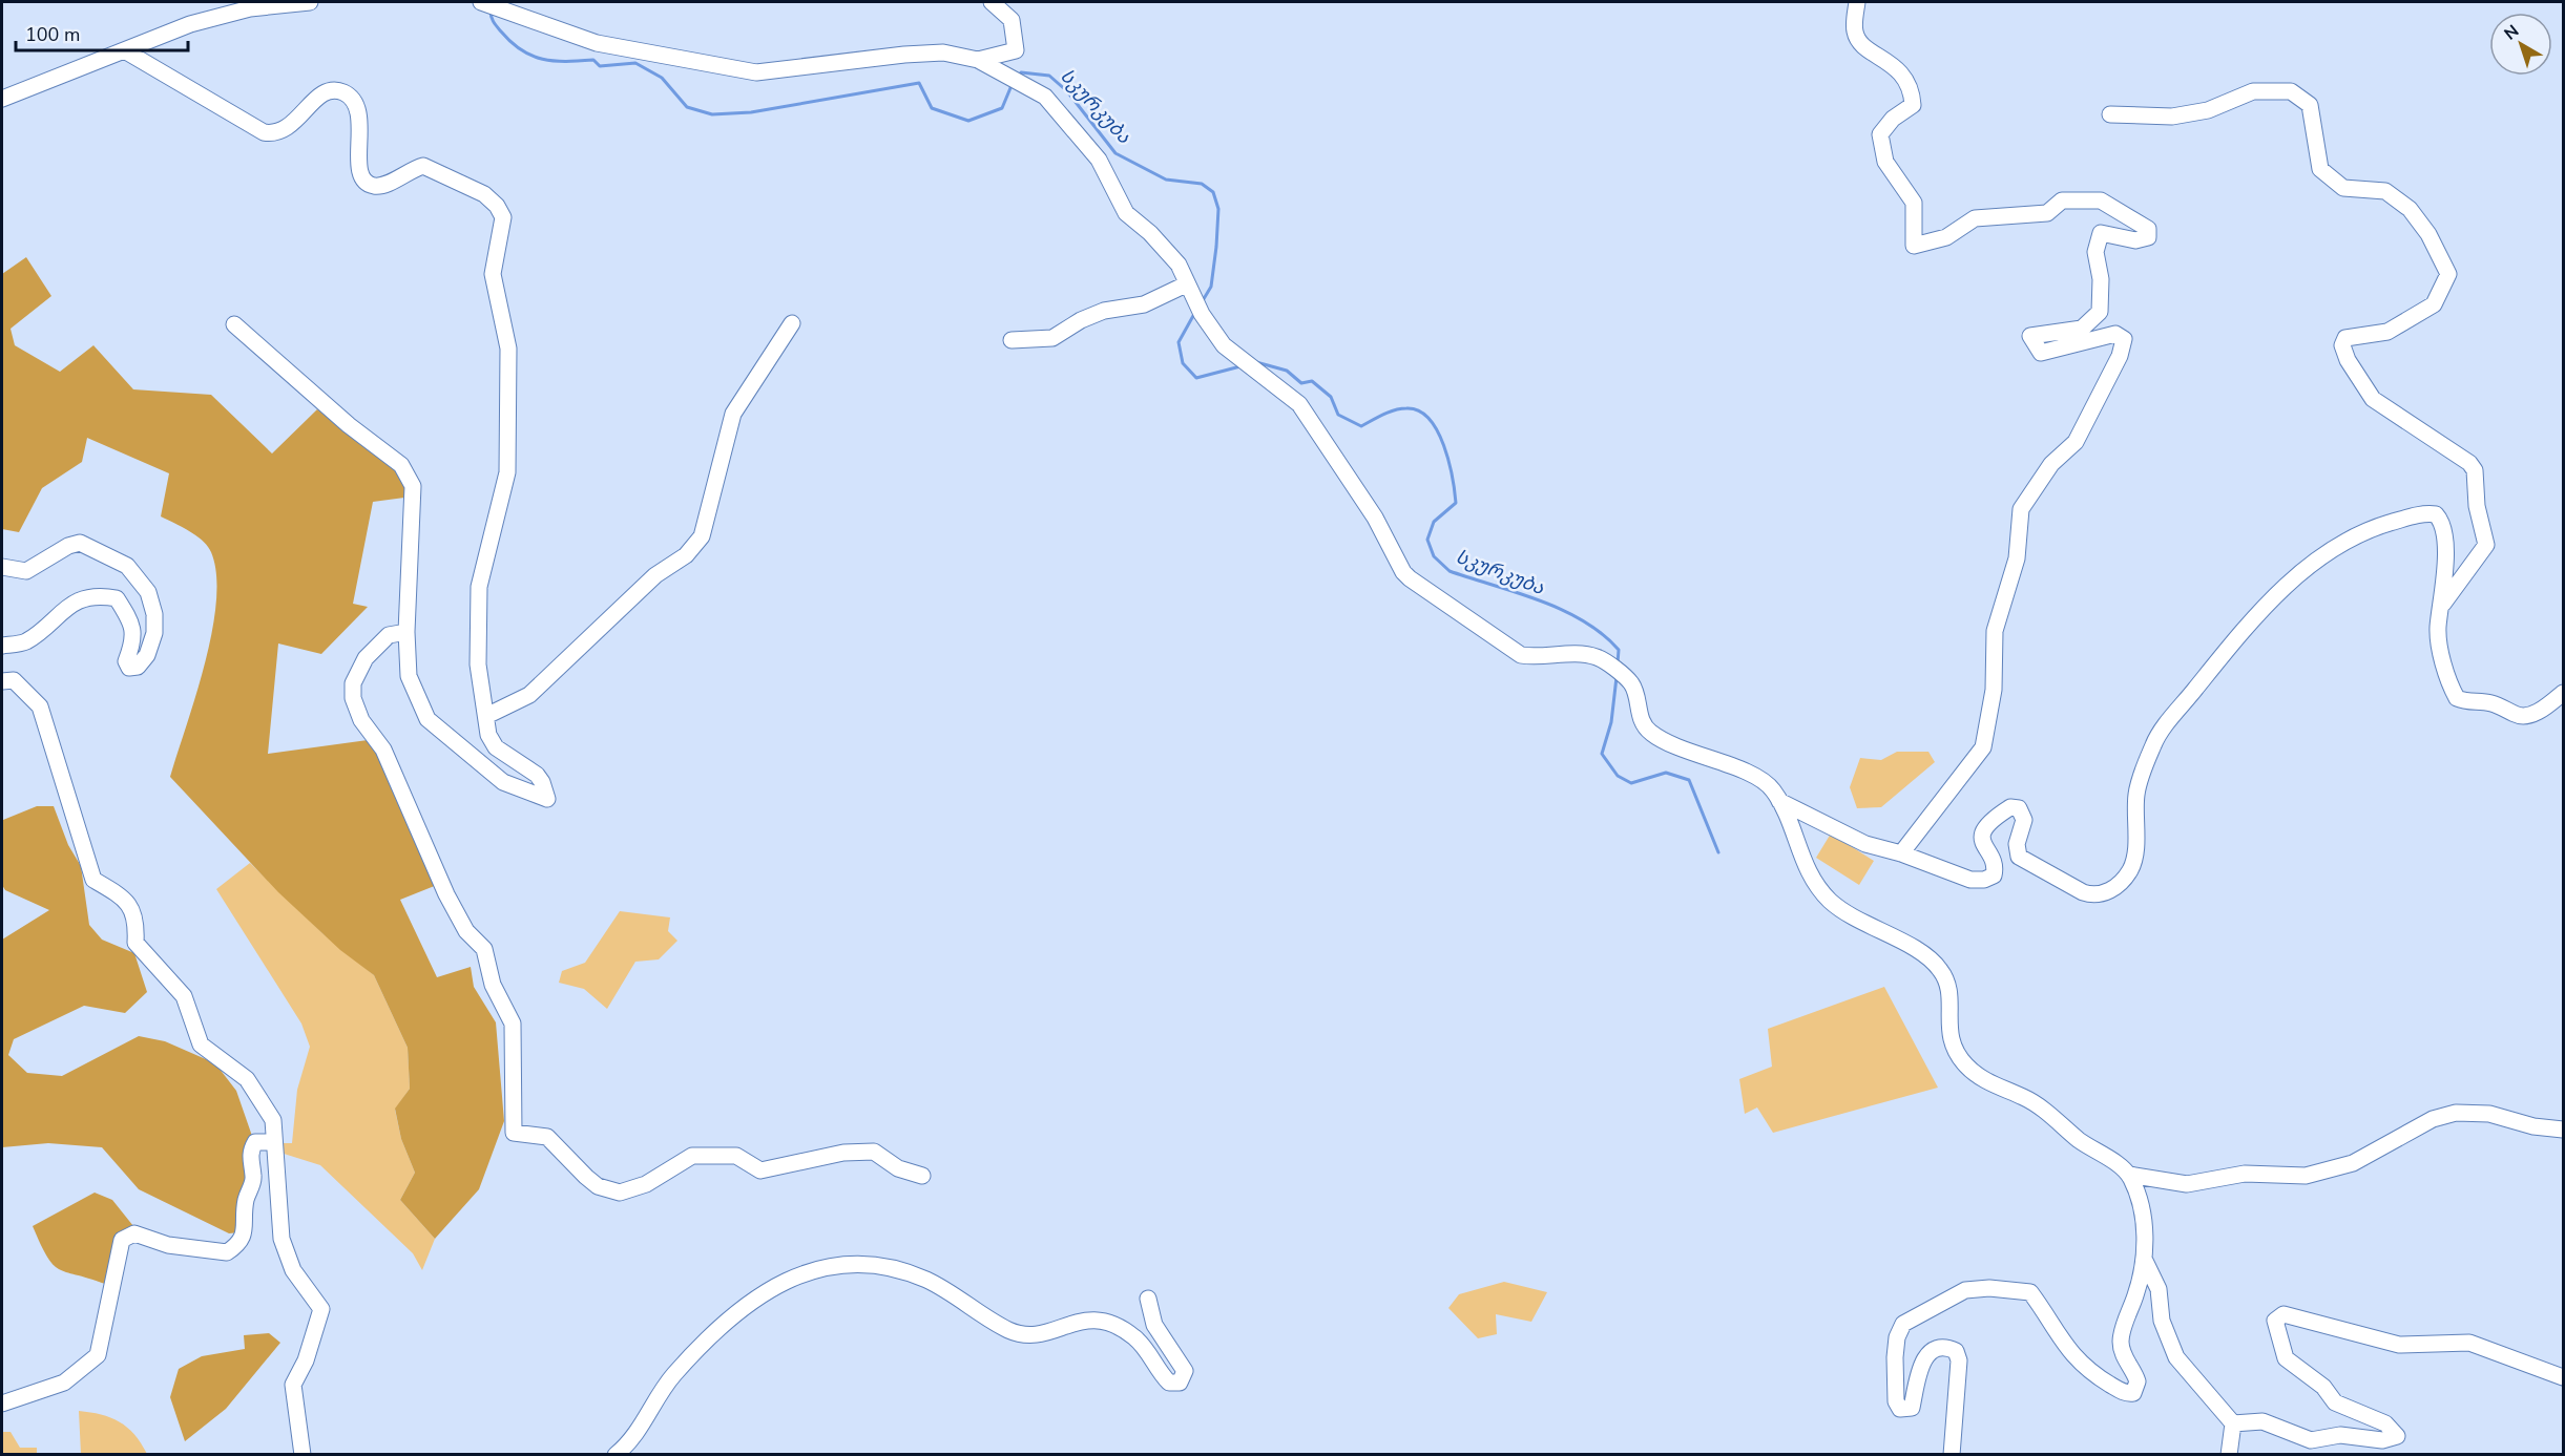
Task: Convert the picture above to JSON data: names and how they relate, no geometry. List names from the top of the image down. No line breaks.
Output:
{"water":["სკურკუბა"],"scale_bar":"100 m","north":"top left"}
